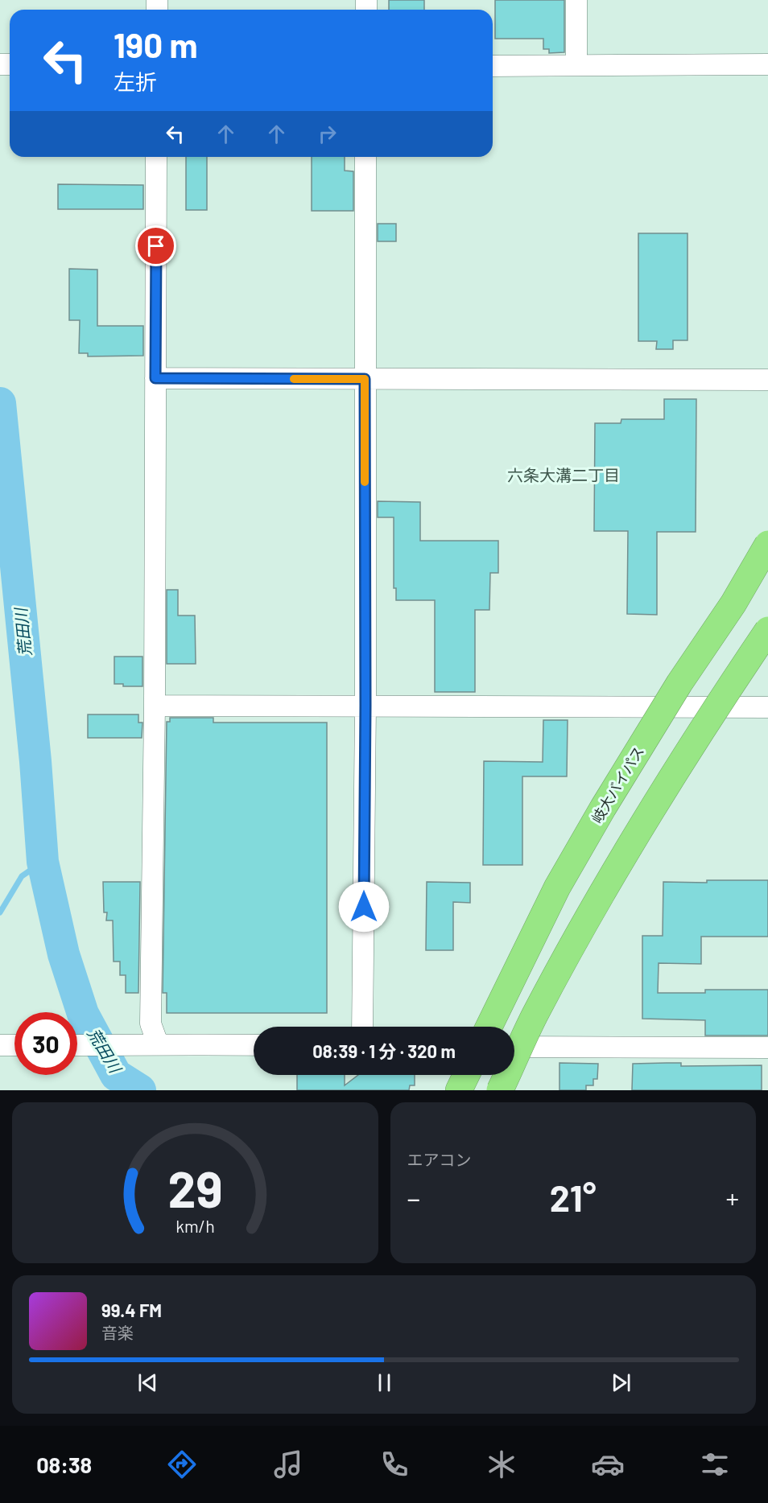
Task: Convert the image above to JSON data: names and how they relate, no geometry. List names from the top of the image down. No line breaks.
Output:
{"streets":{"highway":["岐大バイパス"]},"districts":["六条大溝二丁目"],"water":["荒田川"],"page":{"turn":["190 m","左折"],"limit":"30","trip":"08:39 · 1 分 · 320 m","tile":"エアコン","heat":["−","21°","+"],"song":["99.4 FM","音楽"],"tabs":"08:38","gauge":["29","km/h"]}}
